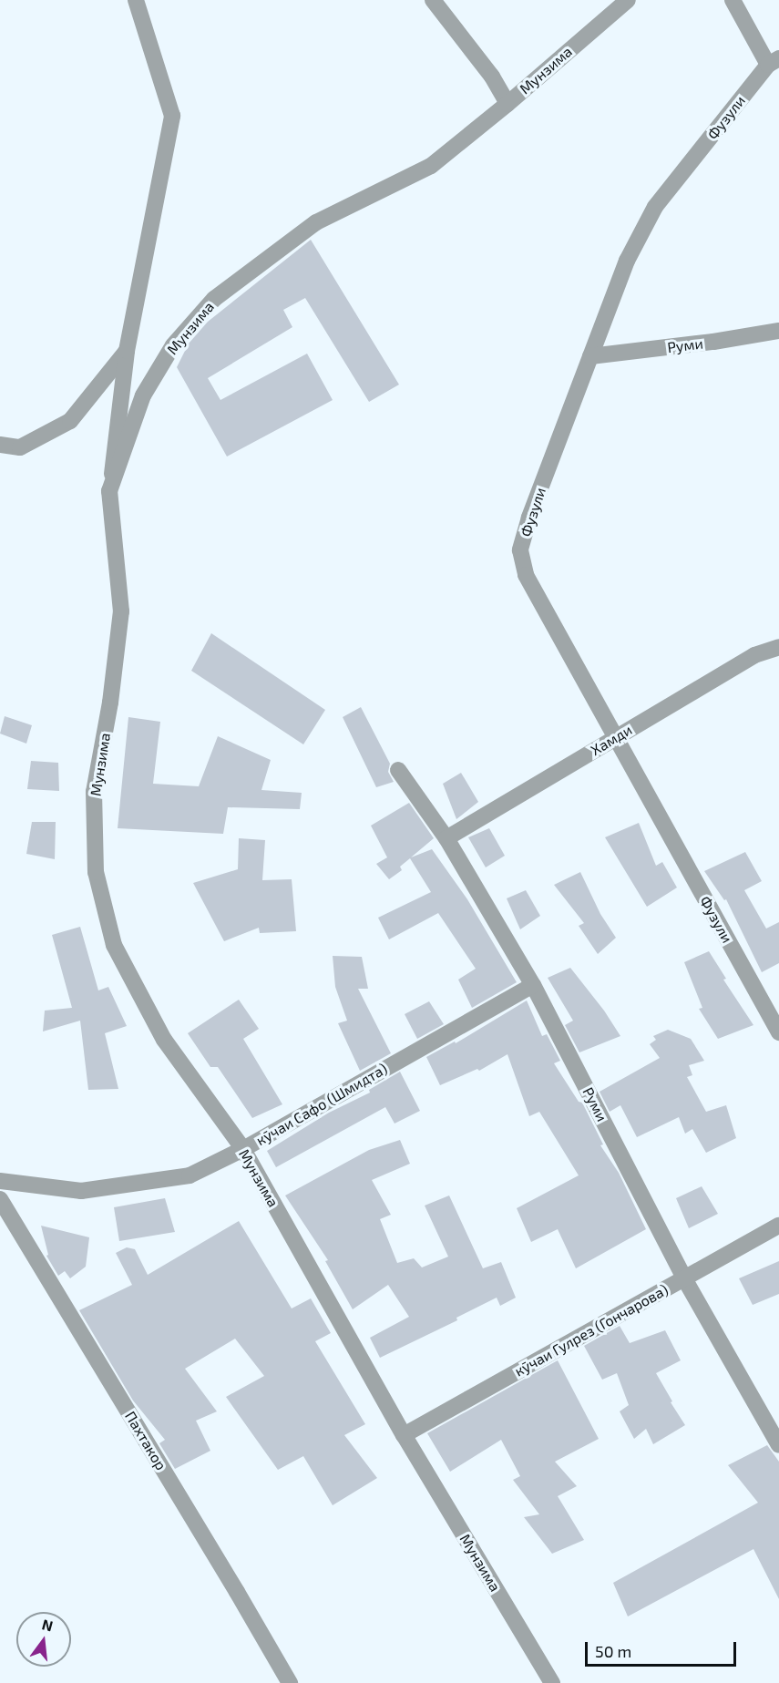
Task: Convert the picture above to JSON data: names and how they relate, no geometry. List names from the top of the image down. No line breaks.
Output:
{"streets":{"street":["Мунзима","Фузули","Руми","Хамди","кӯчаи Сафо (Шмидта)","кӯчаи Гулрез (Гончарова)","Пахтакор"]},"crossings":[["Мунзима","кӯчаи Сафо (Шмидта)"],["Мунзима","кӯчаи Гулрез (Гончарова)"],["Фузули","Руми"],["Фузули","Хамди"],["Руми","Хамди"],["Руми","кӯчаи Сафо (Шмидта)"],["Руми","кӯчаи Гулрез (Гончарова)"]],"scale_bar":"50 m","north":"top"}
